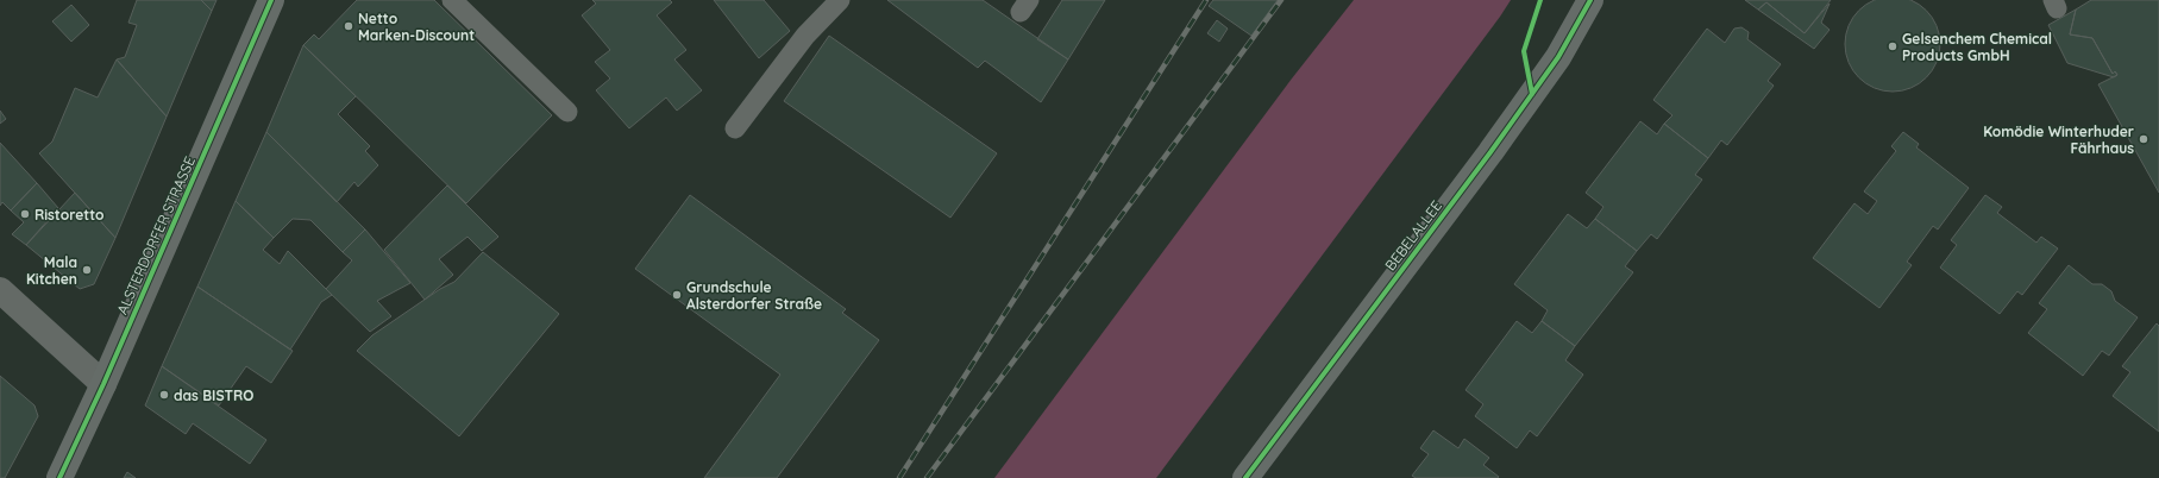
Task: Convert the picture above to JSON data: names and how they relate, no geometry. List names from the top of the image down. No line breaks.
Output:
{"streets":{"main road":["ALSTERDORFER STRASSE","BEBELALLEE"]},"places":["Netto Marken-Discount","Gelsenchem Chemical Products GmbH","Komödie Winterhuder Fährhaus","Ristoretto","Mala Kitchen","Grundschule Alsterdorfer Straße","das BISTRO"]}
